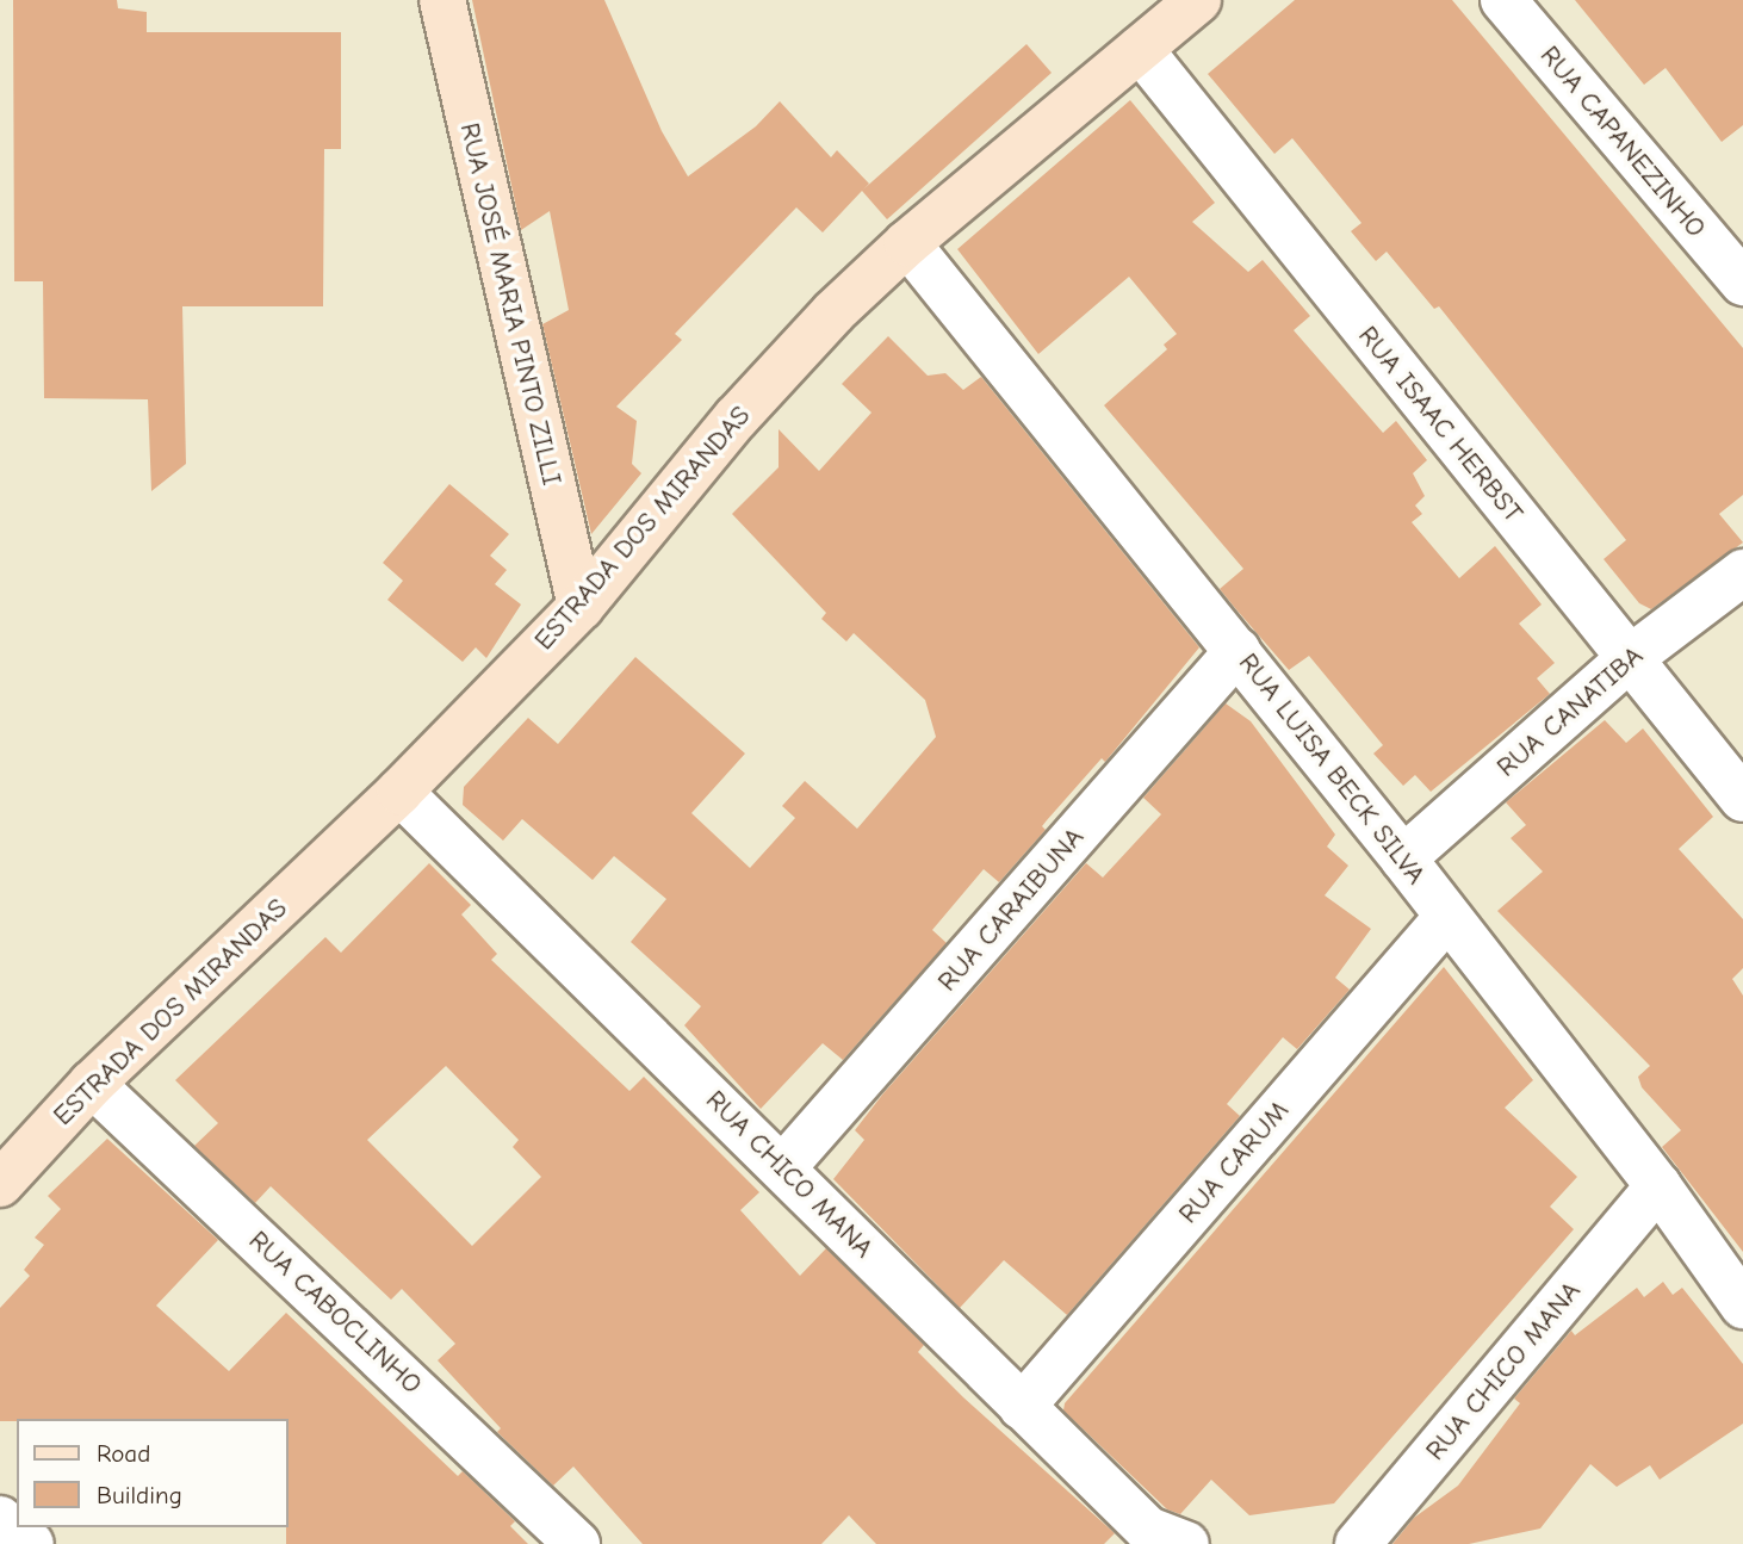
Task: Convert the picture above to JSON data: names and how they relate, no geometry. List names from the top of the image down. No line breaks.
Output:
{"streets":{"street":["RUA CAPANEZINHO","RUA JOSÉ MARIA PINTO ZILLI","RUA ISAAC HERBST","ESTRADA DOS MIRANDAS","RUA CANATIBA","RUA LUISA BECK SILVA","RUA CARAIBUNA","RUA CARUM","RUA CHICO MANA","RUA CABOCLINHO"]},"crossings":[["RUA JOSÉ MARIA PINTO ZILLI","ESTRADA DOS MIRANDAS"],["RUA ISAAC HERBST","ESTRADA DOS MIRANDAS"],["RUA ISAAC HERBST","RUA CANATIBA"],["ESTRADA DOS MIRANDAS","RUA LUISA BECK SILVA"],["ESTRADA DOS MIRANDAS","RUA CHICO MANA"],["ESTRADA DOS MIRANDAS","RUA CABOCLINHO"],["RUA CANATIBA","RUA LUISA BECK SILVA"],["RUA LUISA BECK SILVA","RUA CARAIBUNA"],["RUA LUISA BECK SILVA","RUA CARUM"],["RUA LUISA BECK SILVA","RUA CHICO MANA"],["RUA CARAIBUNA","RUA CHICO MANA"],["RUA CARUM","RUA CHICO MANA"]],"legend":["Road","Building"]}
